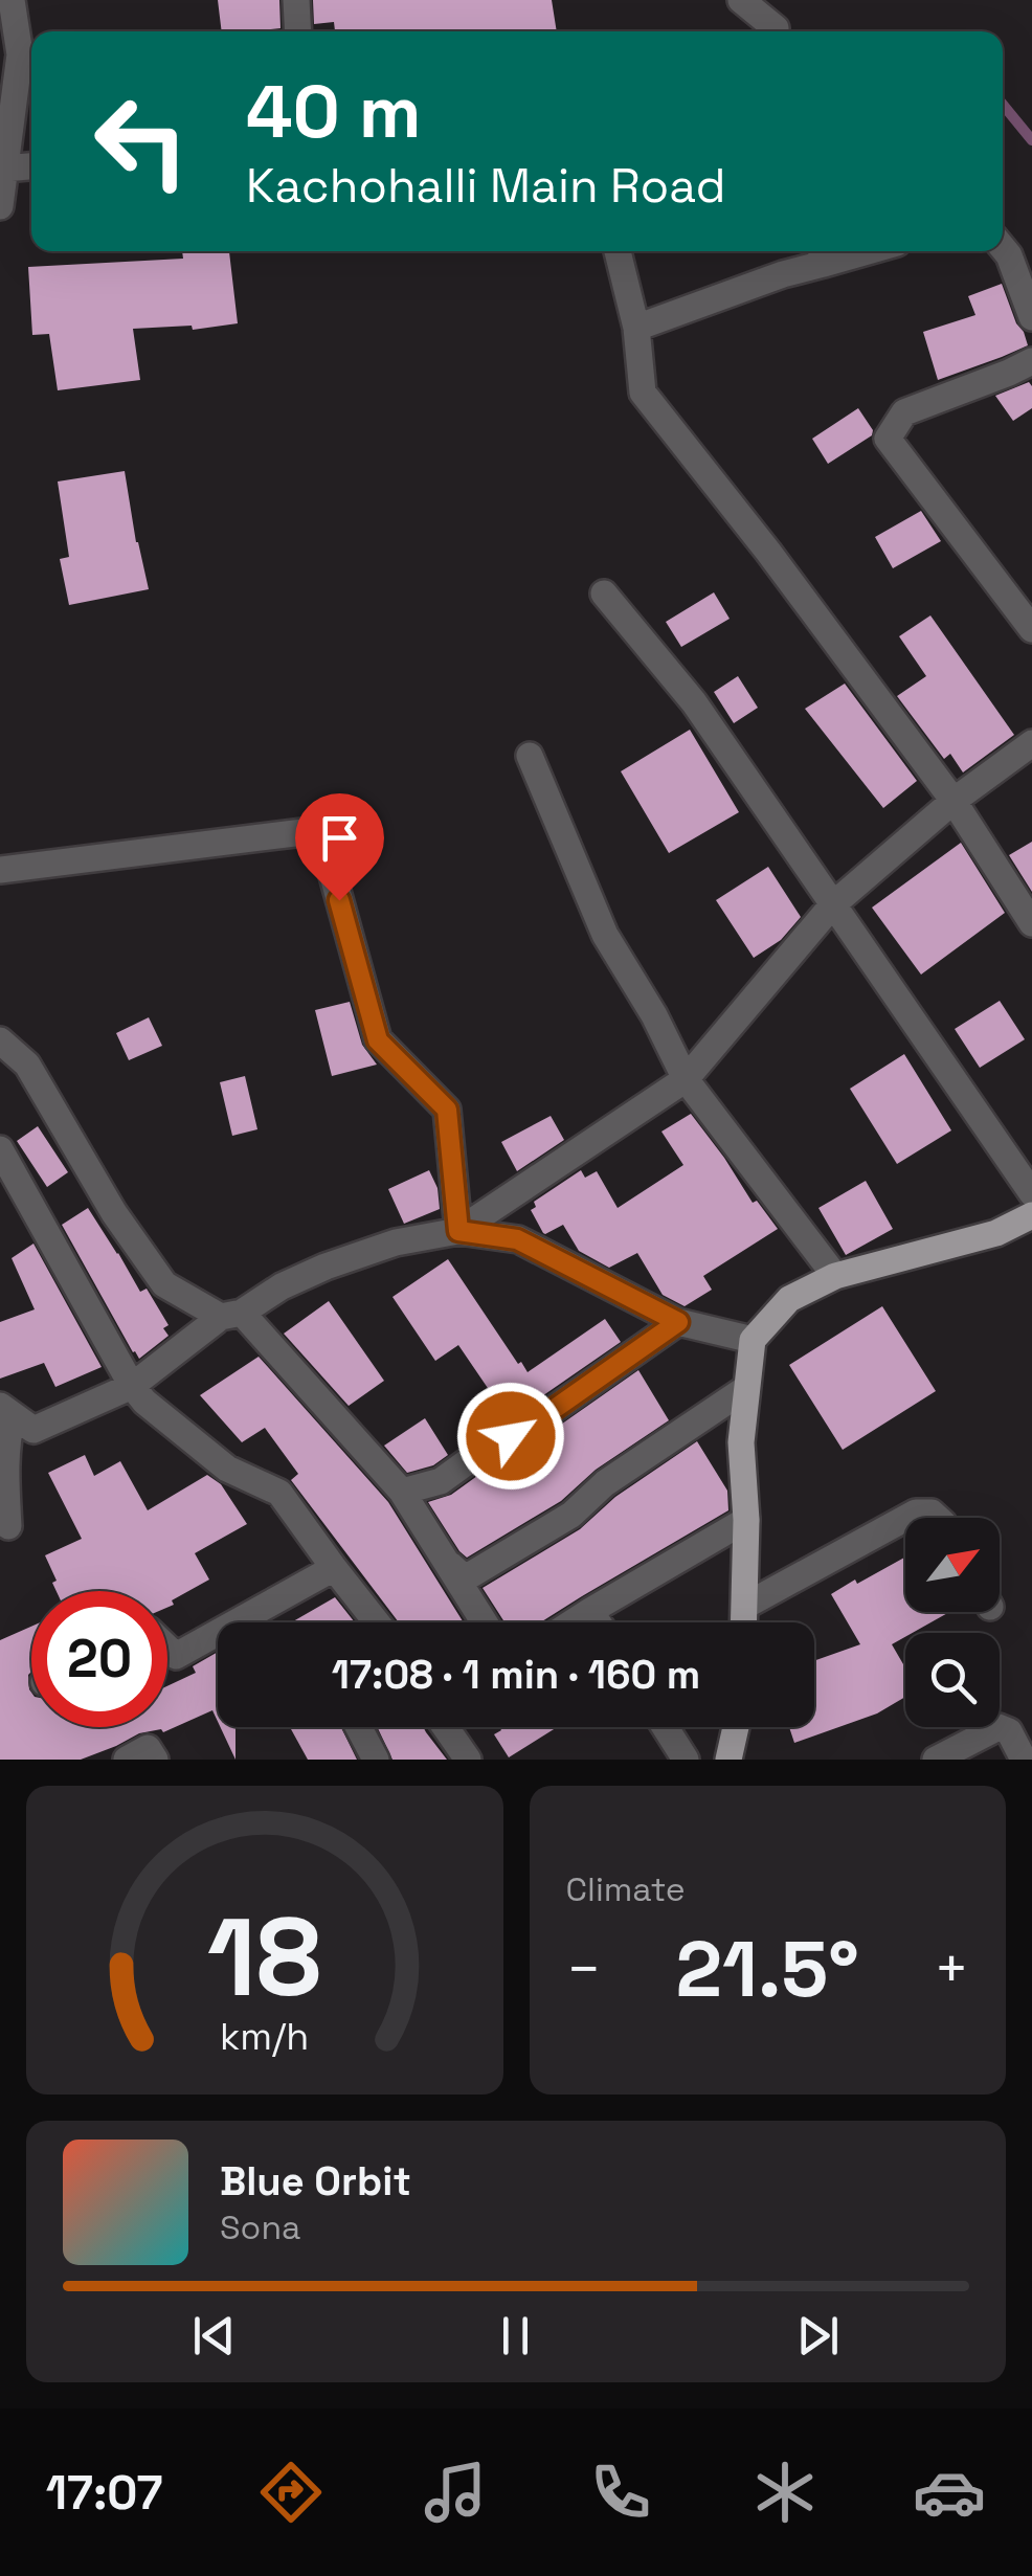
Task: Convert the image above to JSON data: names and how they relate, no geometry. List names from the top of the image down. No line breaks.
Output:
{"north":"top right","page":{"turn":["40 m","Kachohalli Main Road"],"limit":"20","trip":"17:08 · 1 min · 160 m","tile":"Climate","heat":["−","21.5°","+"],"song":["Blue Orbit","Sona"],"tabs":"17:07","gauge":["18","km/h"]}}
